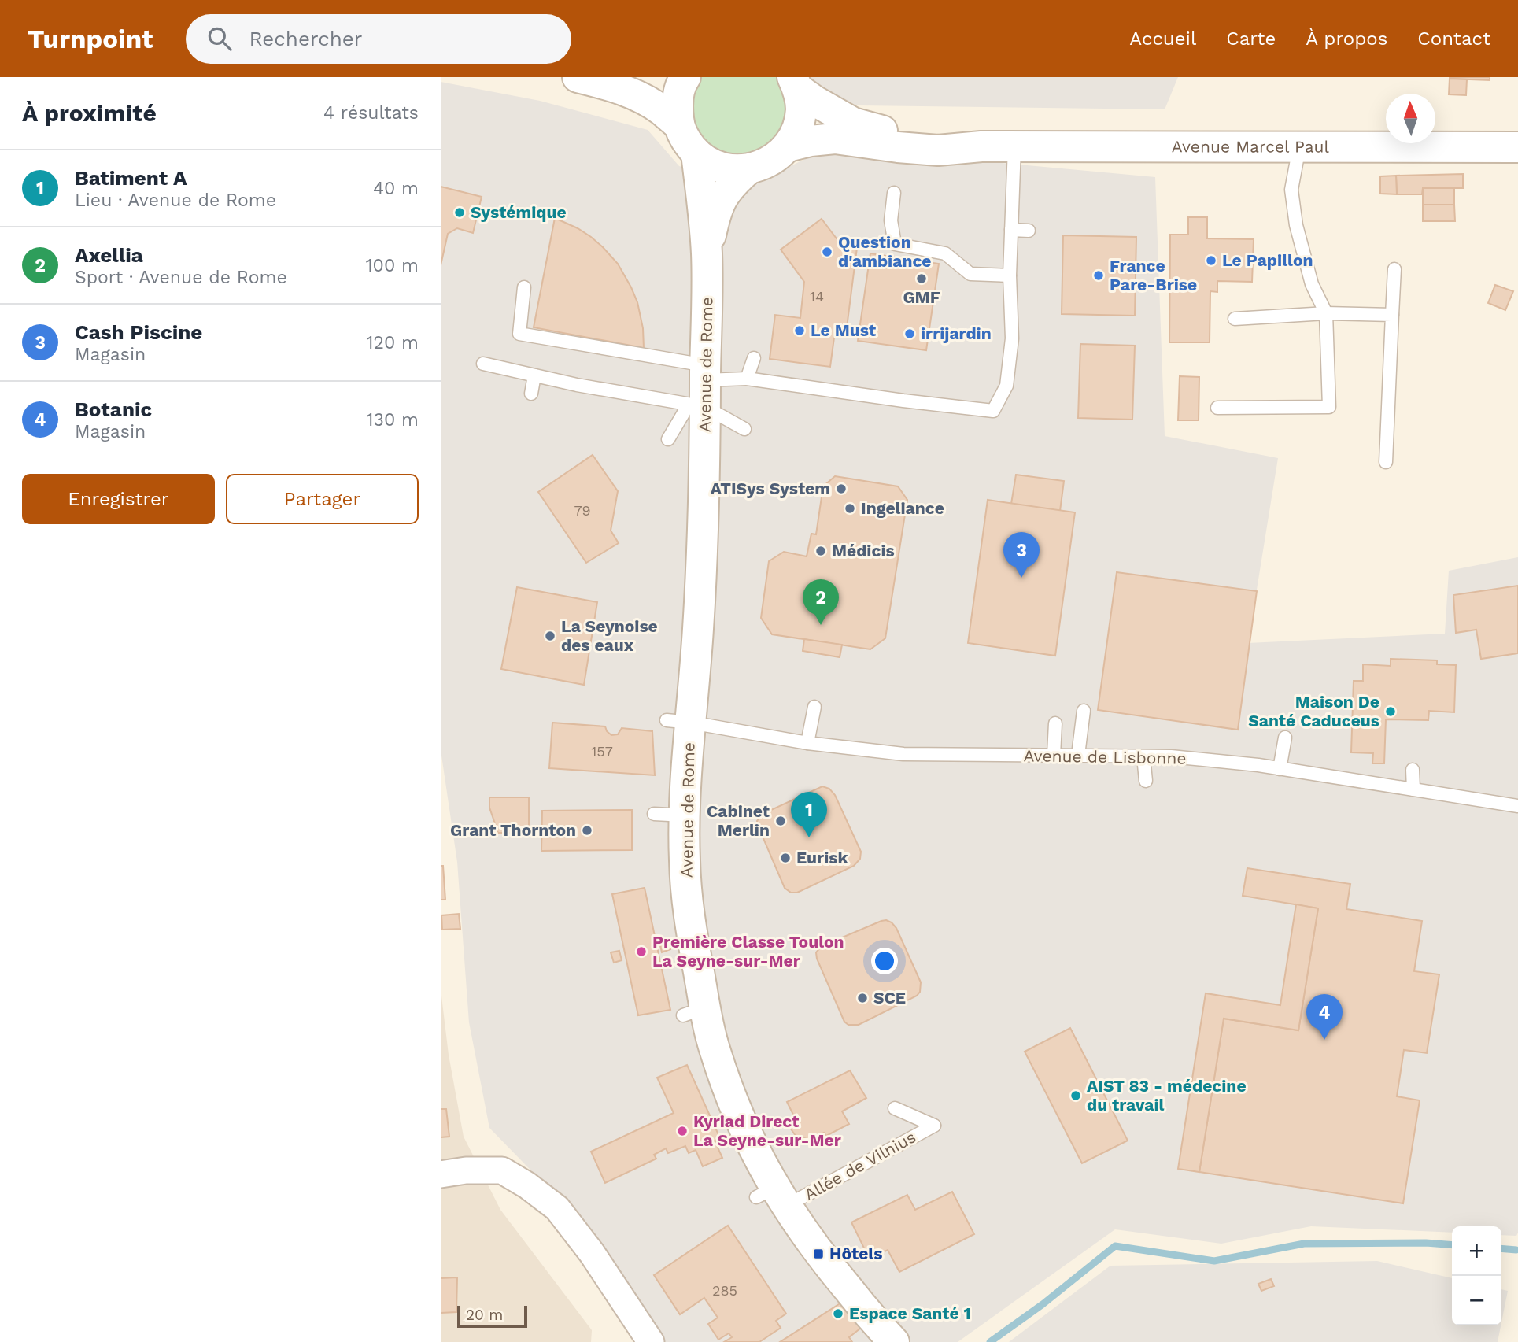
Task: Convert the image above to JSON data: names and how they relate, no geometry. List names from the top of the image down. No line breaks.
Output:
{"streets":{"main road":["Avenue Marcel Paul","Avenue de Rome"],"lane":["Avenue de Lisbonne","Allée de Vilnius"]},"crossings":[["Avenue de Rome","Avenue de Lisbonne"],["Avenue de Rome","Allée de Vilnius"]],"places":{"other":["Systémique","Question d'ambiance","Le Papillon","France Pare-Brise","GMF","Le Must","irrijardin","ATISys System","Ingeliance","Médicis","La Seynoise des eaux","Maison De Santé Caduceus","Cabinet Merlin","Grant Thornton","Eurisk","Première Classe Toulon La Seyne-sur-Mer","SCE","AIST 83 - médecine du travail","Kyriad Direct La Seyne-sur-Mer","Espace Santé 1"],"transit":["Hôtels"]},"house_numbers":["14","79","157","285"],"scale_bar":"20 m","north":"top","page":{"header":"Turnpoint","search":"Rechercher","nav":["Accueil","Carte","À propos","Contact"],"heading":["À proximité","4 résultats"],"list":[{"mark":"1","name":"Batiment A","note":"Lieu · Avenue de Rome","value":"40 m"},{"mark":"2","name":"Axellia","note":"Sport · Avenue de Rome","value":"100 m"},{"mark":"3","name":"Cash Piscine","note":"Magasin","value":"120 m"},{"mark":"4","name":"Botanic","note":"Magasin","value":"130 m"}],"buttons":["Enregistrer","Partager"],"pins":["3","2","1","4"],"map_buttons":["+","−"],"scale":"20 m"}}
